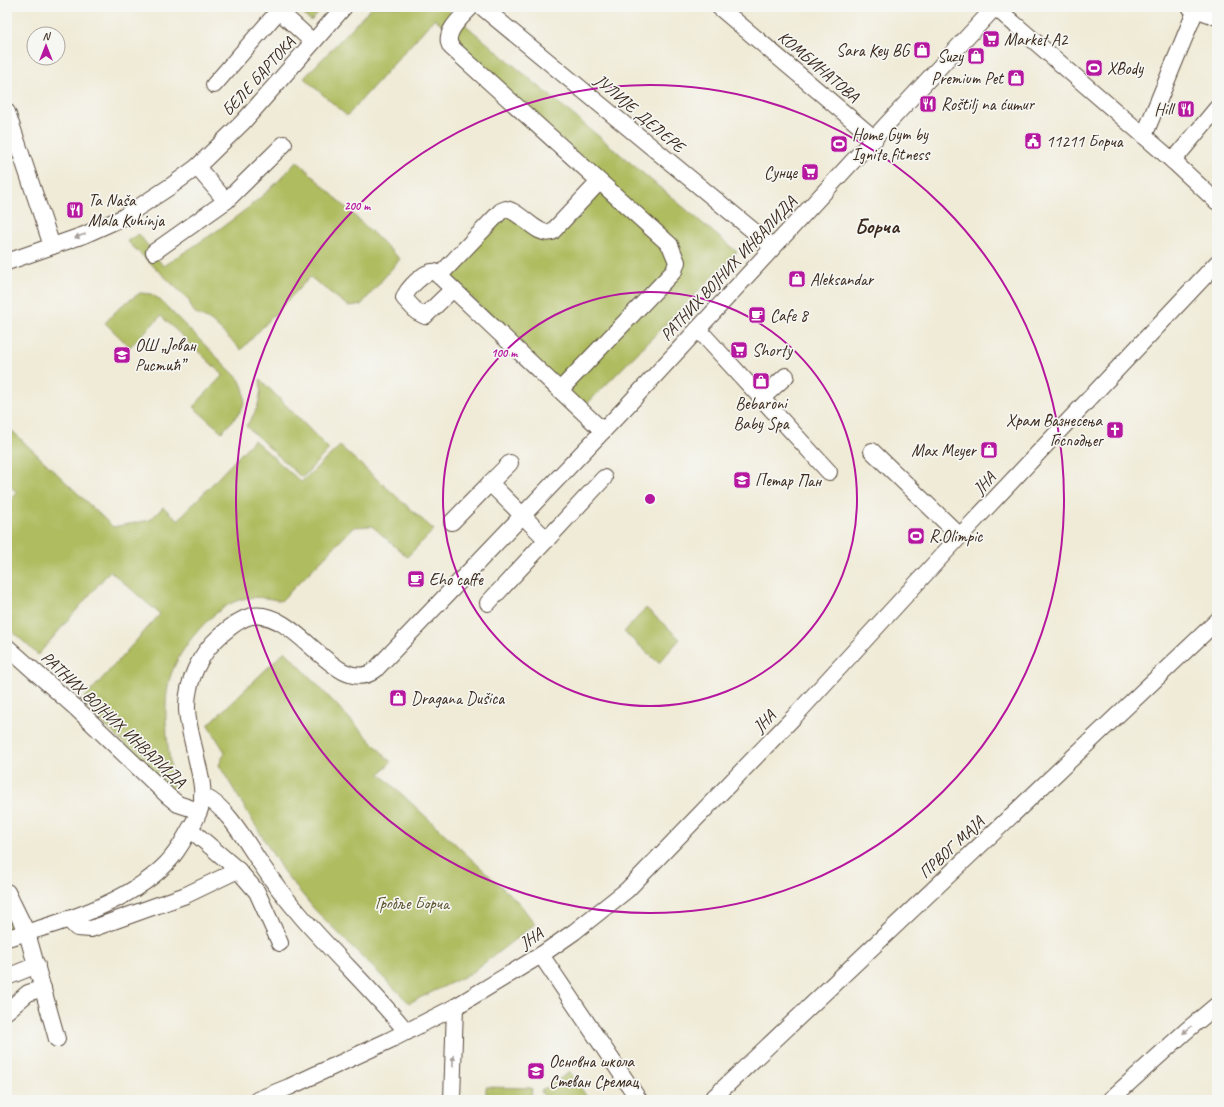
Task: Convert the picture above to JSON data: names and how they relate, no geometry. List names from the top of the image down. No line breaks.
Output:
{"streets":{"street":["КОМБИНАТОВА","БЕЛЕ БАРТОКА","ЈУЛИЈЕ ДЕЛЕРЕ","РАТНИХ ВОЈНИХ ИНВАЛИДА","ЈНА","ПРВОГ МАЈА"]},"crossings":[["КОМБИНАТОВА","РАТНИХ ВОЈНИХ ИНВАЛИДА"],["ЈУЛИЈЕ ДЕЛЕРЕ","РАТНИХ ВОЈНИХ ИНВАЛИДА"]],"districts":["Борча"],"parks":["Гробље Борча"],"places":{"supermarket":["Market A2","Сунце","Shorty"],"shop":["Sara Key BG","Suzy","Premium Pet","Aleksandar","Bebaroni Baby Spa","Max Meyer","Dragana Dušica"],"sports":["XBody","Home Gym by Ignite fitness","R.Olimpic"],"restaurant":["Roštilj na ćumur","Hill","Ta Naša Mala Kuhinja"],"public building":["11211 Борча"],"cafe":["Cafe 8","Eho caffe"],"school or university":["ОШ „Јован Ристић”","Петар Пан","Основна школа Стеван Сремац"],"church":["Храм Вазнесења Господњег"]},"north":"top","rings":["200 m","100 m"]}
